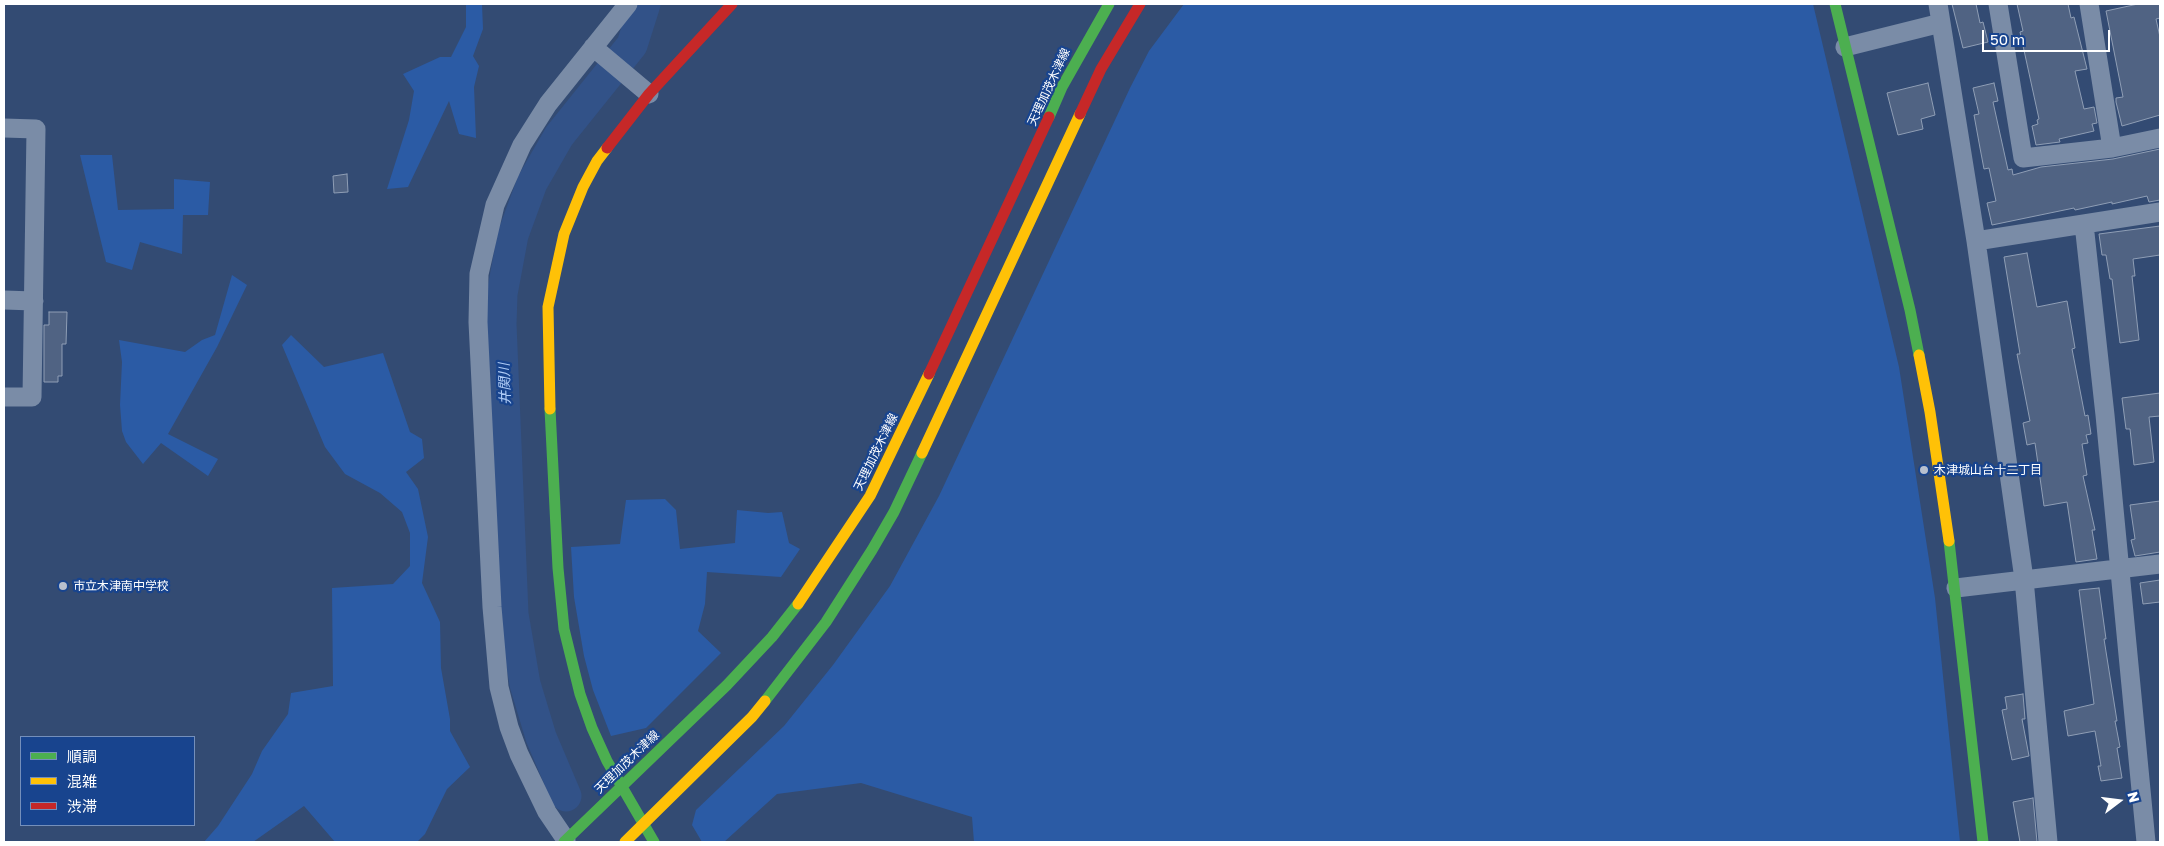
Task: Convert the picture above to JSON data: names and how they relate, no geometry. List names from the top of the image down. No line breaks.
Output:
{"streets":{"main road":["天理加茂木津線"]},"water":["井関川"],"places":["木津城山台十二丁目","市立木津南中学校"],"legend":["順調","混雑","渋滞"],"scale_bar":"50 m","north":"right"}
